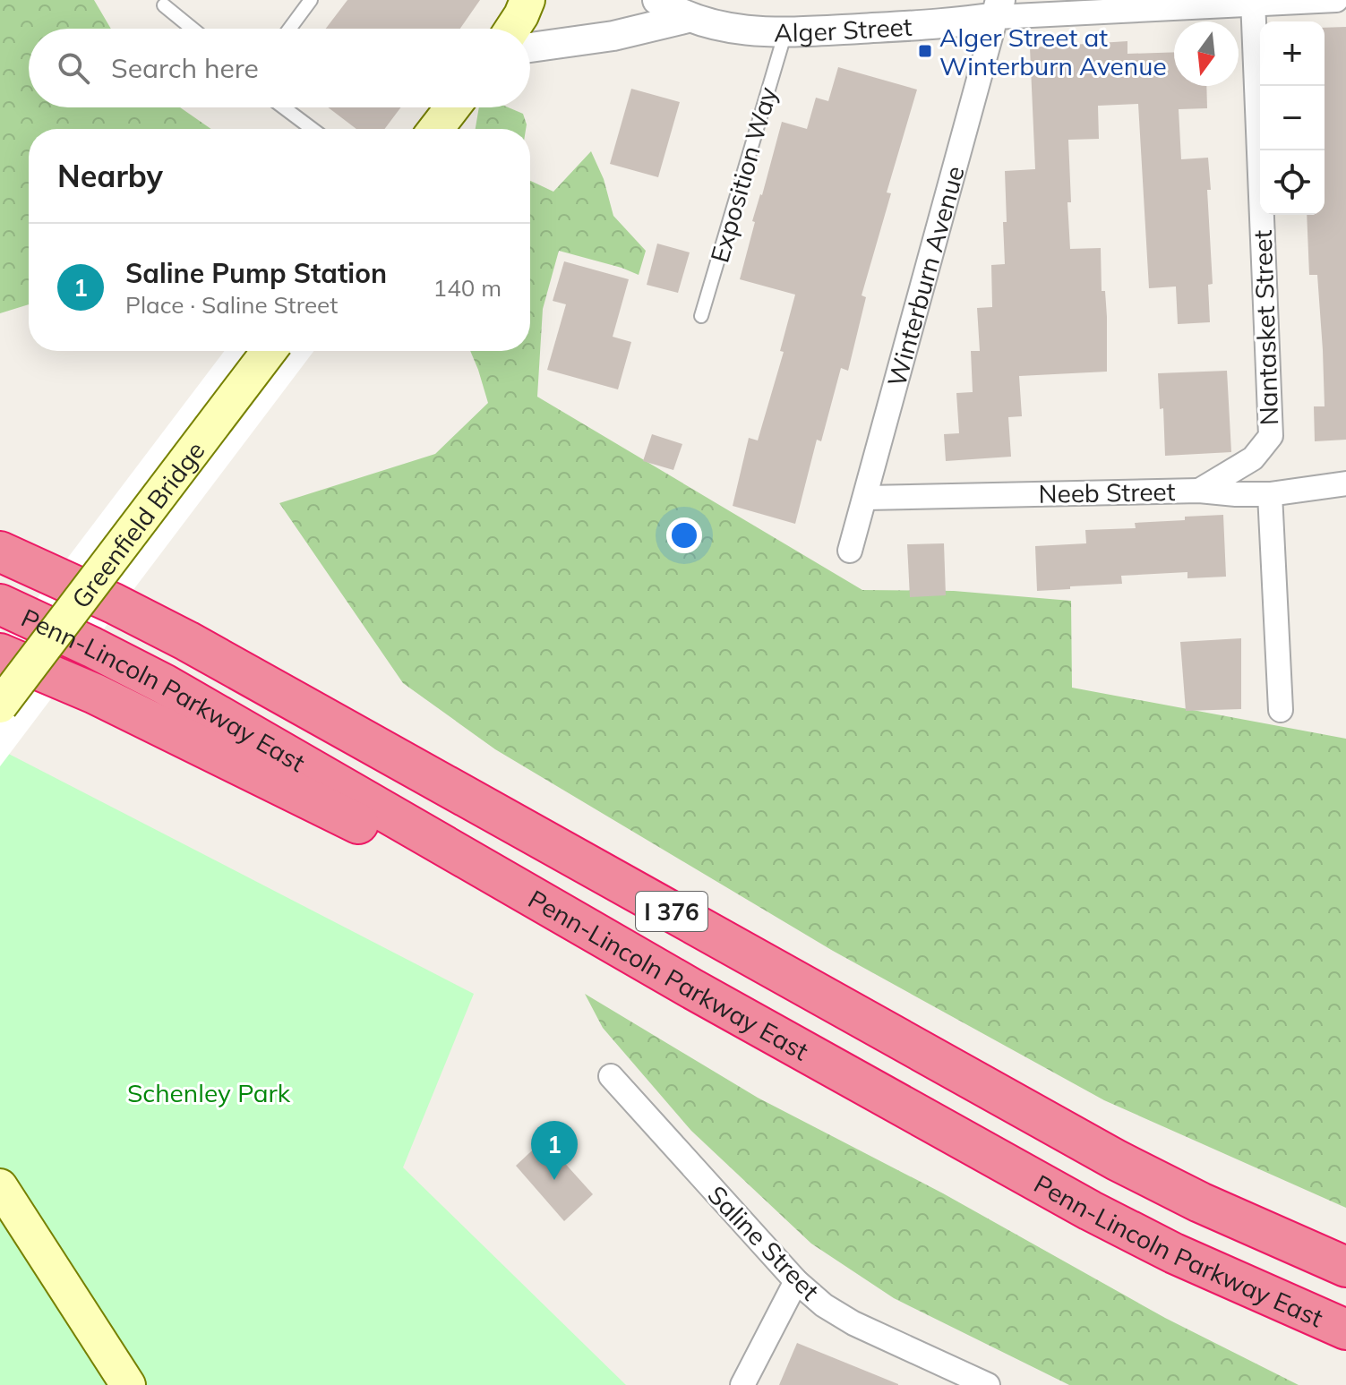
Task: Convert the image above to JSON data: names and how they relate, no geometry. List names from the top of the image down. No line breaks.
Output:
{"streets":{"highway":["Penn-Lincoln Parkway East","I 376"],"main road":["Greenfield Bridge"],"street":["Alger Street","Winterburn Avenue","Nantasket Street","Neeb Street","Saline Street"],"lane":["Exposition Way"]},"crossings":[["Alger Street","Exposition Way"],["Alger Street","Winterburn Avenue"],["Alger Street","Nantasket Street"],["Winterburn Avenue","Neeb Street"],["Nantasket Street","Neeb Street"]],"parks":["Schenley Park"],"places":{"transit":["Alger Street at Winterburn Avenue"]},"north":"bottom","page":{"map_buttons":["+","−"],"search":"Search here","heading":"Nearby","list":[{"mark":"1","name":"Saline Pump Station","note":"Place · Saline Street","value":"140 m"}],"pins":"1"}}
